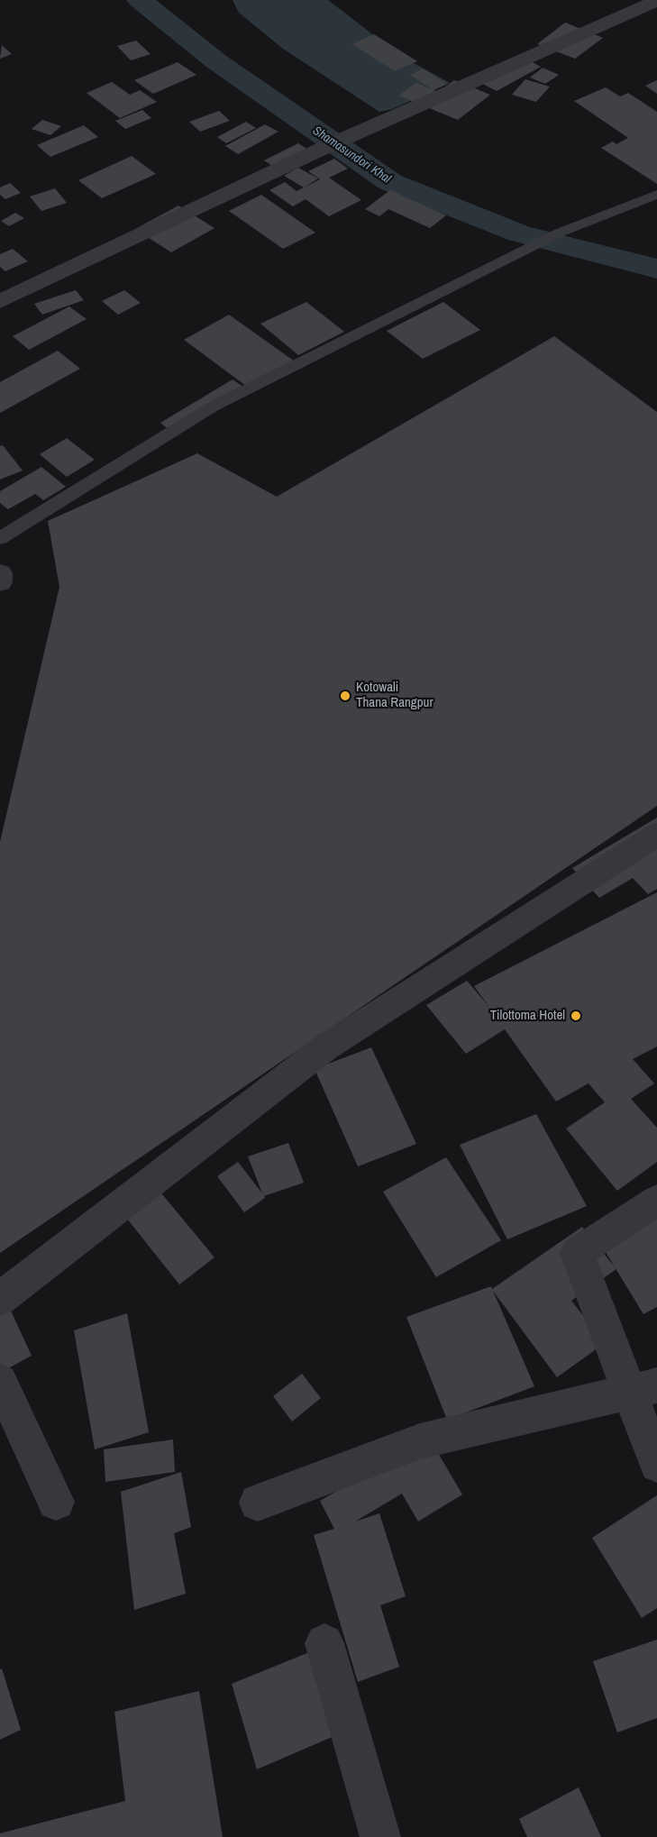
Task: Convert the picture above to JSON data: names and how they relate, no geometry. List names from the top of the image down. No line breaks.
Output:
{"water":["Shamasundori Khal"],"places":["Kotowali Thana Rangpur","Tilottoma Hotel"]}
